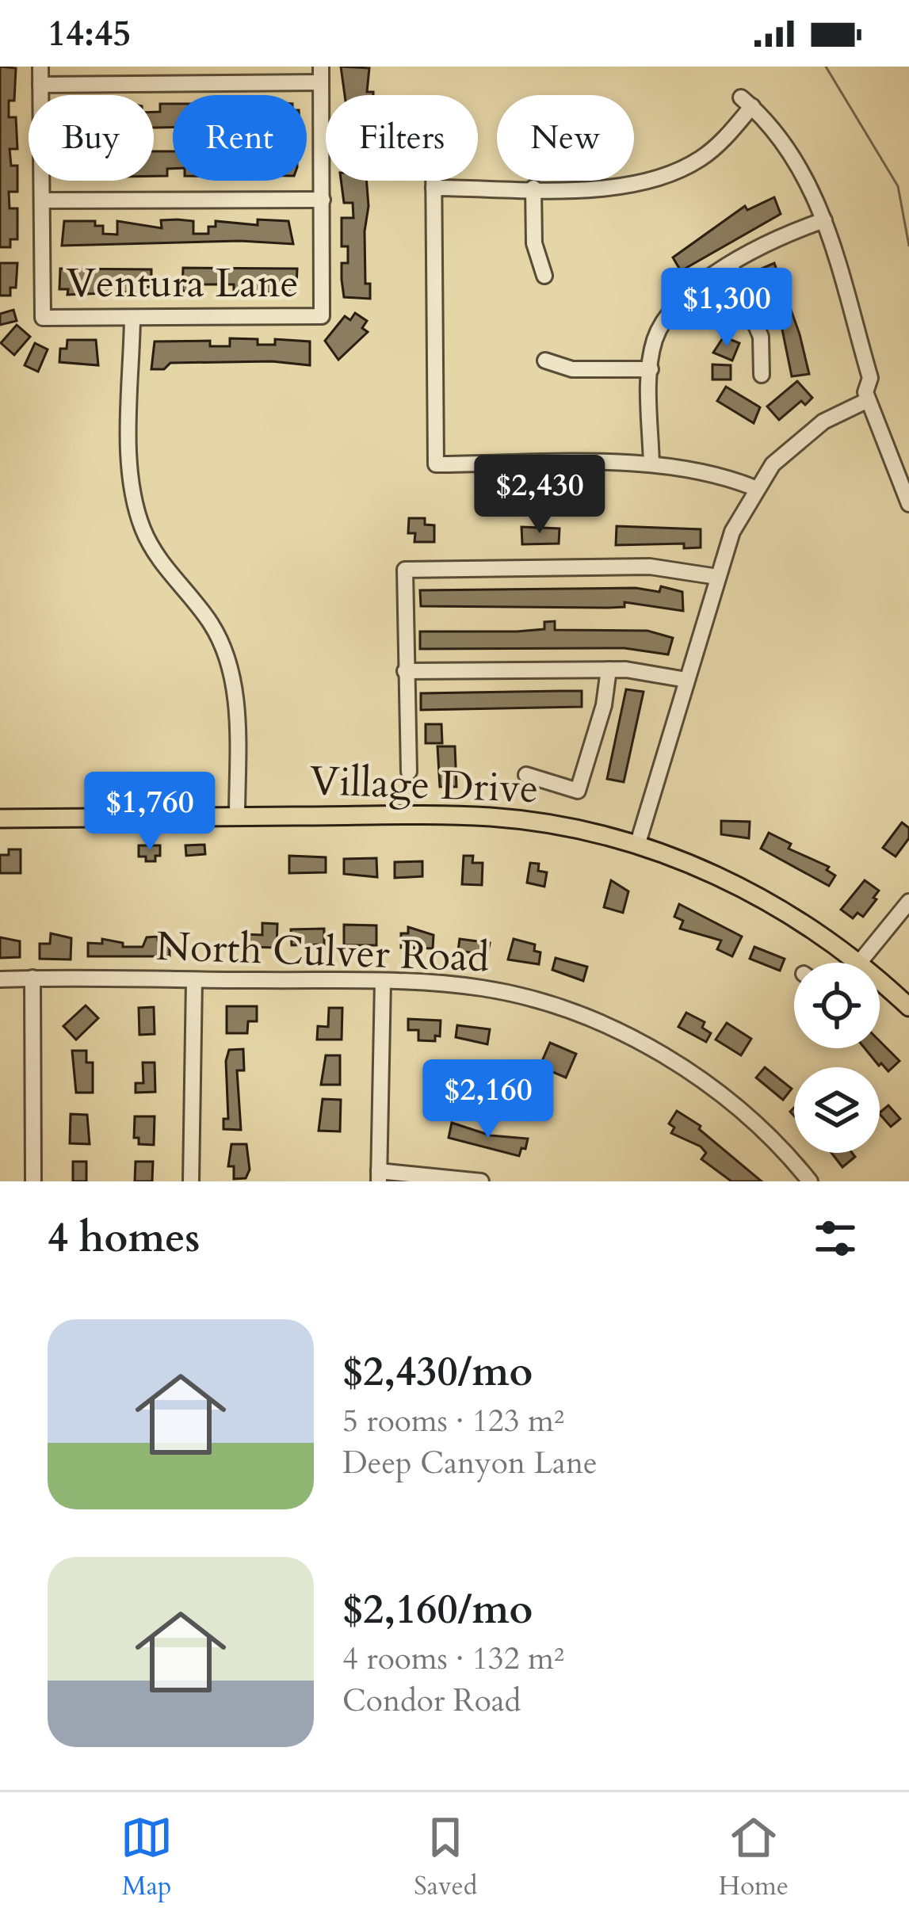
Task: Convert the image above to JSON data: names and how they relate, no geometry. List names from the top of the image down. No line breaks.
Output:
{"streets":{"main road":["Village Drive"],"street":["Ventura Lane","North Culver Road"]},"page":{"status":"14:45","chip":["Buy","Rent","Filters","New"],"price":["$1,300","$2,430","$1,760","$2,160"],"heading":"4 homes","list":[{"name":"$2,430/mo","note":"5 rooms · 123 m² · Deep Canyon Lane"},{"name":"$2,160/mo","note":"4 rooms · 132 m² · Condor Road"}],"tabs":["Map","Saved","Home"]}}
